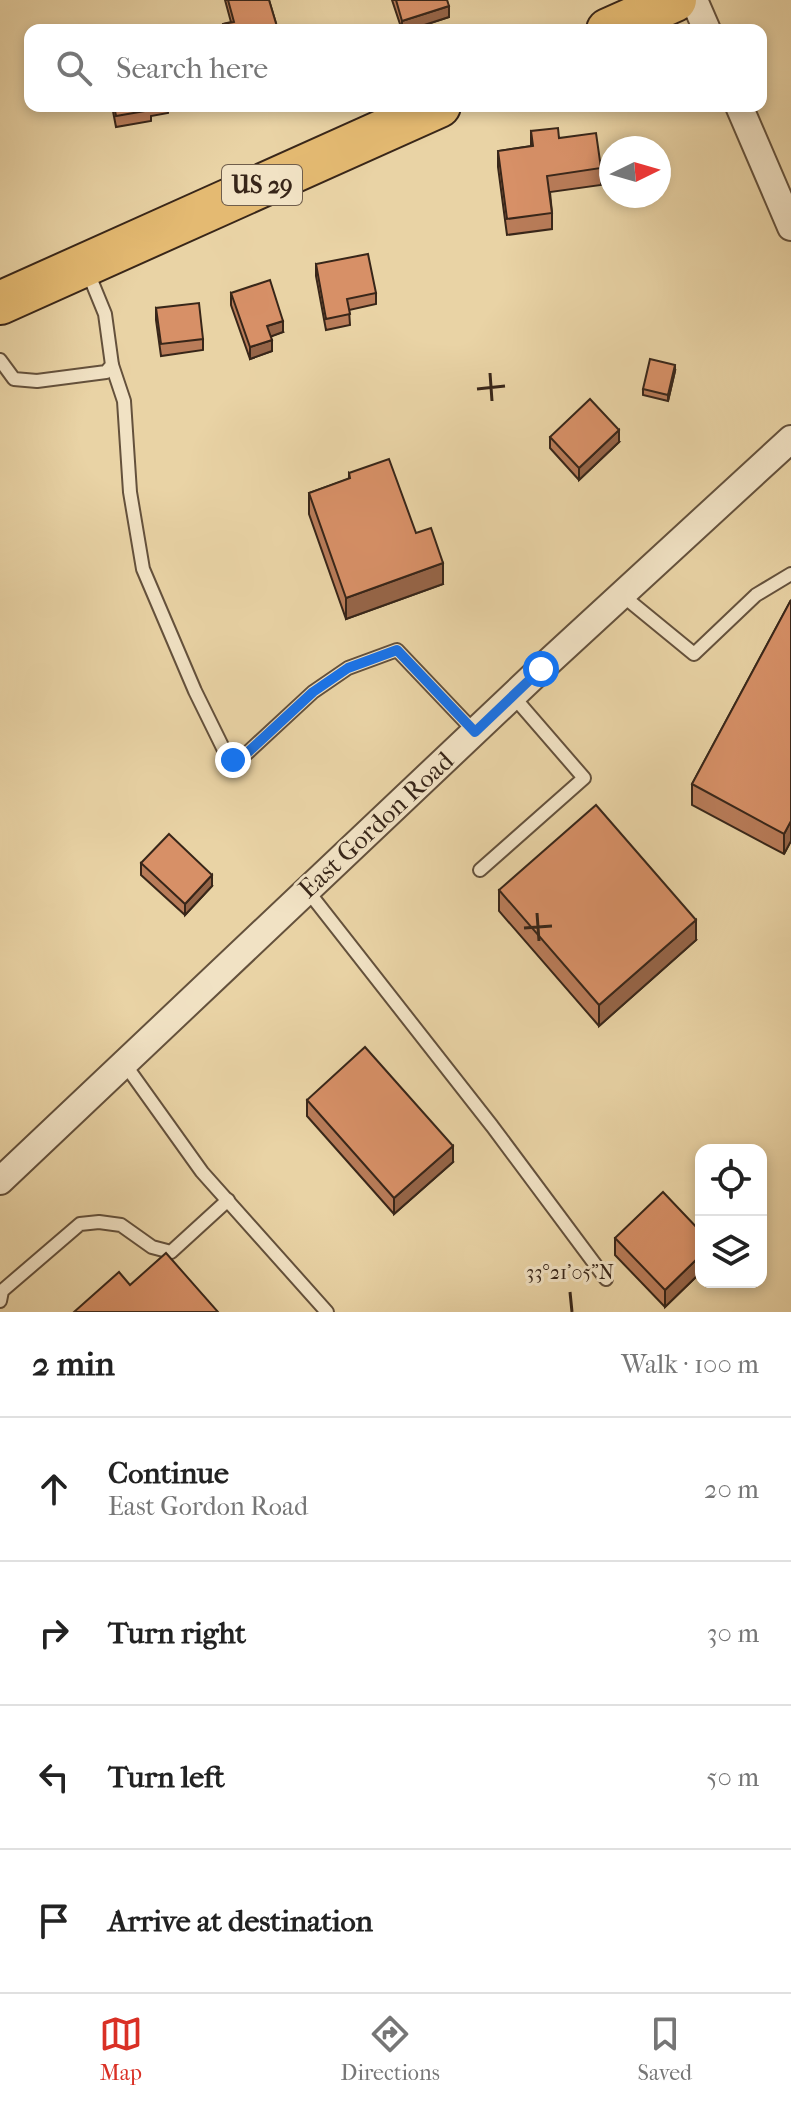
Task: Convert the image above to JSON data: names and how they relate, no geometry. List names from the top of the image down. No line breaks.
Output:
{"streets":{"main road":["US 29"],"street":["East Gordon Road"]},"north":"right","page":{"search":"Search here","heading":["2 min","Walk · 100 m"],"list":[["Continue","East Gordon Road","20 m"],["Turn right","30 m"],["Turn left","50 m"],"Arrive at destination"],"nav":["Map","Directions","Saved"]},"coordinates":["33°21'05\"N"]}
